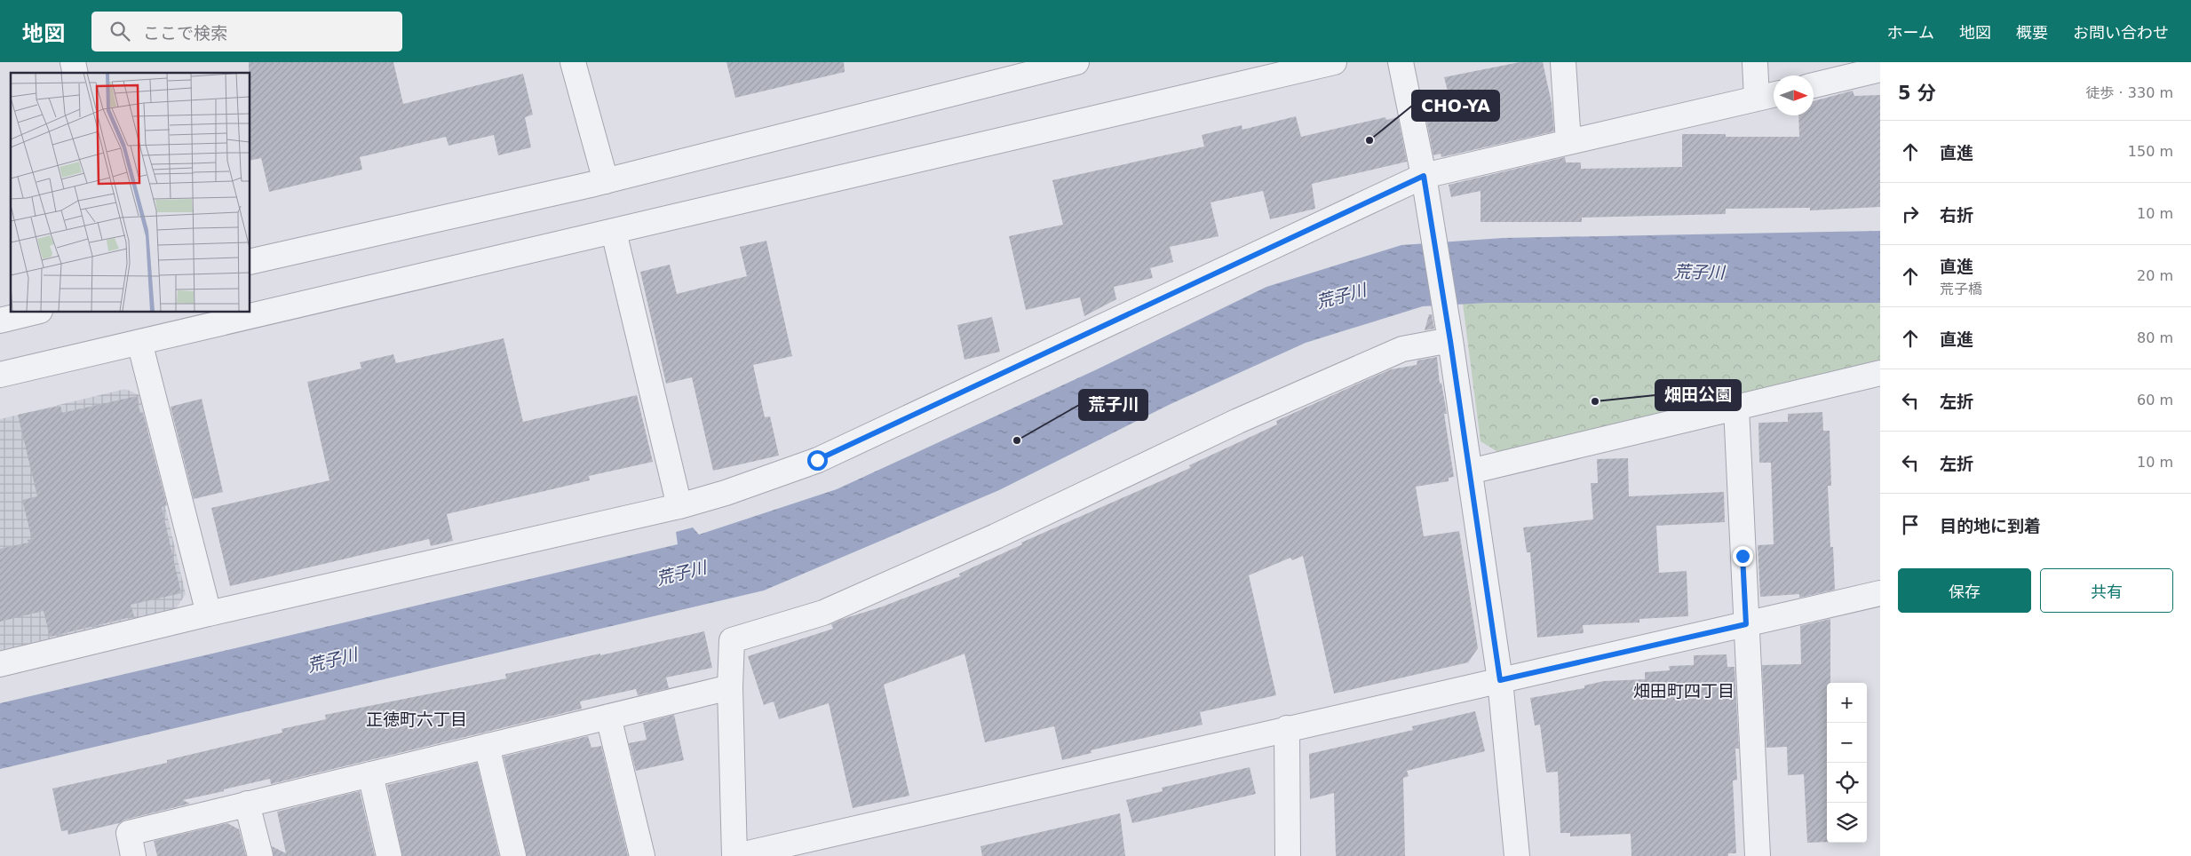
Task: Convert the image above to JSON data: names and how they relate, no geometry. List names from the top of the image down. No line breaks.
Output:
{"districts":["畑田町四丁目","正徳町六丁目"],"water":["荒子川"],"places":["CHO-YA","畑田公園","荒子川"],"north":"right","page":{"header":"地図","search":"ここで検索","nav":["ホーム","地図","概要","お問い合わせ"],"heading":["5 分","徒歩 · 330 m"],"list":[["直進","150 m"],["右折","10 m"],["直進","荒子橋","20 m"],["直進","80 m"],["左折","60 m"],["左折","10 m"],"目的地に到着"],"buttons":["保存","共有"],"map_buttons":["+","−"]}}
